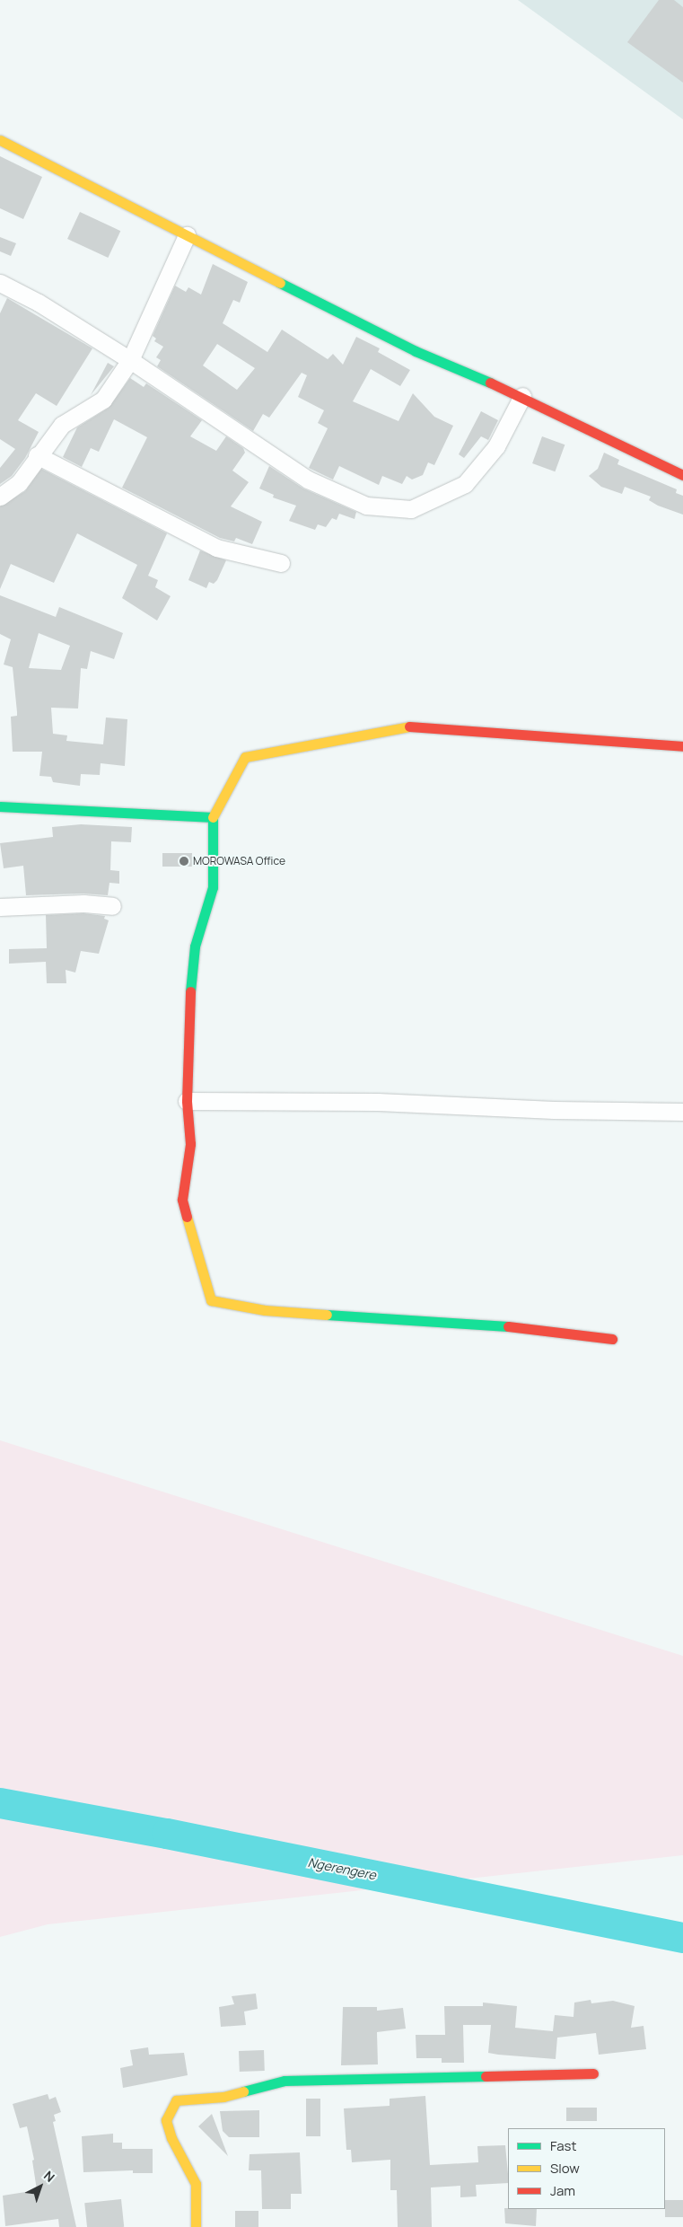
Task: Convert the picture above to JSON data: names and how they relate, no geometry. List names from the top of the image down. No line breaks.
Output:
{"water":["Ngerengere"],"places":["MOROWASA Office"],"legend":["Fast","Slow","Jam"],"north":"top right"}
